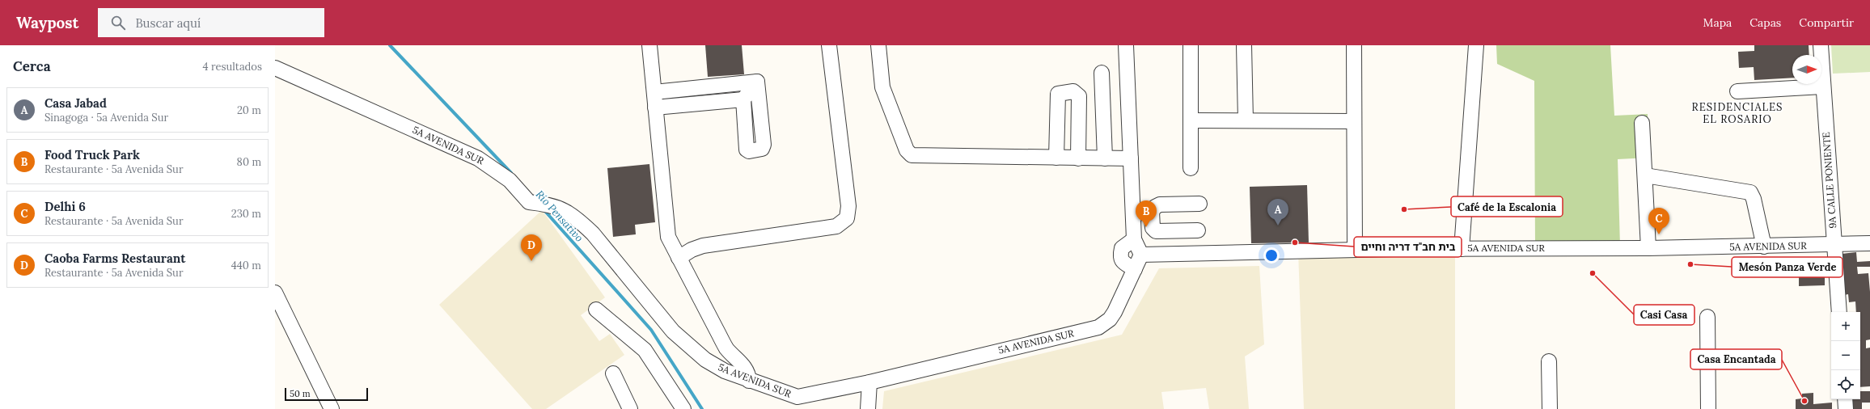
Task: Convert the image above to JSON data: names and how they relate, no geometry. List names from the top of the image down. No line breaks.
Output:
{"streets":{"street":["5A AVENIDA SUR","9A CALLE PONIENTE"]},"crossings":[["5A AVENIDA SUR","9A CALLE PONIENTE"]],"districts":["RESIDENCIALES EL ROSARIO"],"water":["Río Pensativo"],"places":["Café de la Escalonia","בית חב\"ד דריה וחיים","Mesón Panza Verde","Casi Casa","Casa Encantada"],"scale_bar":"50 m","north":"right","page":{"header":"Waypost","search":"Buscar aquí","nav":["Mapa","Capas","Compartir"],"heading":["Cerca","4 resultados"],"list":[{"mark":"A","name":"Casa Jabad","note":"Sinagoga · 5a Avenida Sur","value":"20 m"},{"mark":"B","name":"Food Truck Park","note":"Restaurante · 5a Avenida Sur","value":"80 m"},{"mark":"C","name":"Delhi 6","note":"Restaurante · 5a Avenida Sur","value":"230 m"},{"mark":"D","name":"Caoba Farms Restaurant","note":"Restaurante · 5a Avenida Sur","value":"440 m"}],"pins":["A","B","C","D"],"map_buttons":["+","−"],"scale":"50 m"}}
